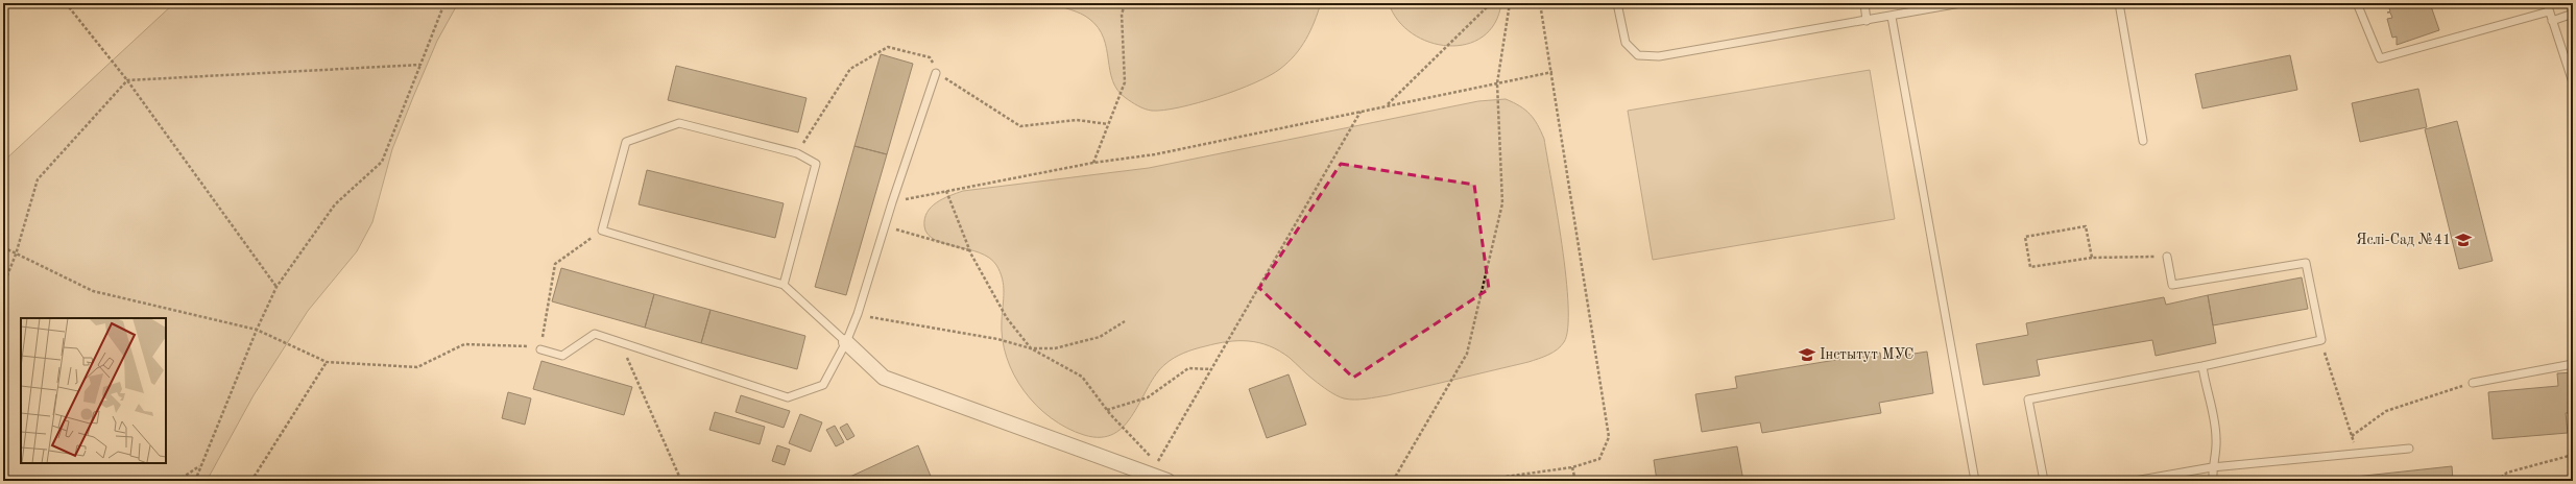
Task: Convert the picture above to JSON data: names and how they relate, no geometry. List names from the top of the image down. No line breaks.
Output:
{"places":{"school or university":["Яслі-Сад №41","Інстытут МУС"]}}
